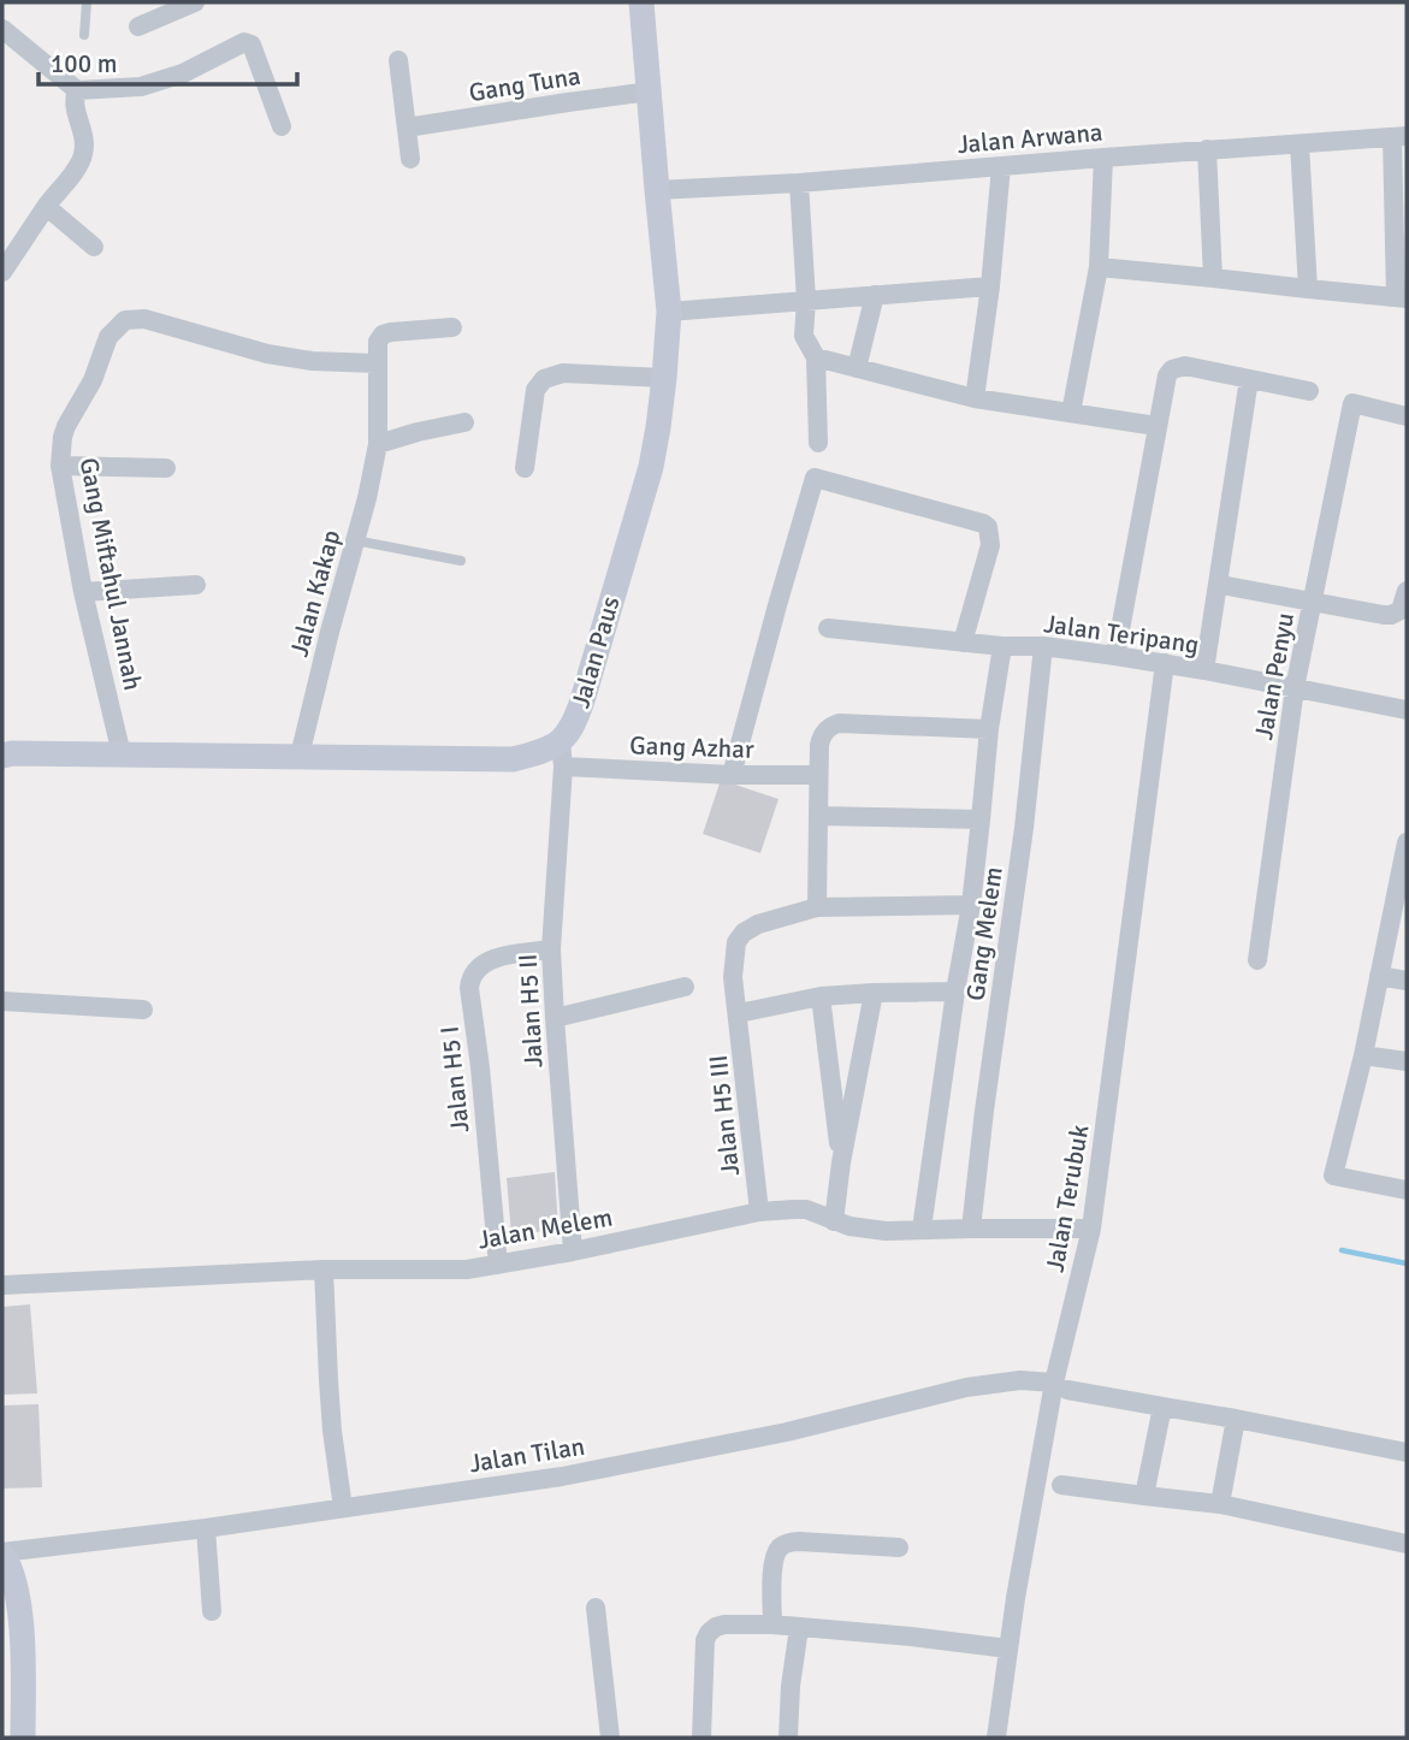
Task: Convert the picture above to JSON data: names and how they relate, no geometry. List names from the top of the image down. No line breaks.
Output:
{"streets":{"main road":["Jalan Paus"],"street":["Gang Tuna","Jalan Arwana","Gang Miftahul Jannah","Jalan Kakap","Jalan Teripang","Jalan Penyu","Gang Azhar","Gang Melem","Jalan H5 II","Jalan H5 I","Jalan H5 III","Jalan Terubuk","Jalan Melem","Jalan Tilan"]},"crossings":[["Gang Tuna","Jalan Paus"],["Jalan Arwana","Jalan Paus"],["Gang Miftahul Jannah","Jalan Kakap"],["Jalan Teripang","Jalan Penyu"],["Jalan Teripang","Gang Melem"],["Jalan Teripang","Jalan Terubuk"],["Jalan Paus","Gang Azhar"],["Jalan Paus","Jalan H5 II"],["Gang Azhar","Jalan H5 II"],["Gang Melem","Jalan Melem"],["Jalan H5 II","Jalan H5 I"],["Jalan H5 II","Jalan Melem"],["Jalan H5 I","Jalan Melem"],["Jalan H5 III","Jalan Melem"],["Jalan Terubuk","Jalan Melem"],["Jalan Terubuk","Jalan Tilan"]],"scale_bar":"100 m"}
